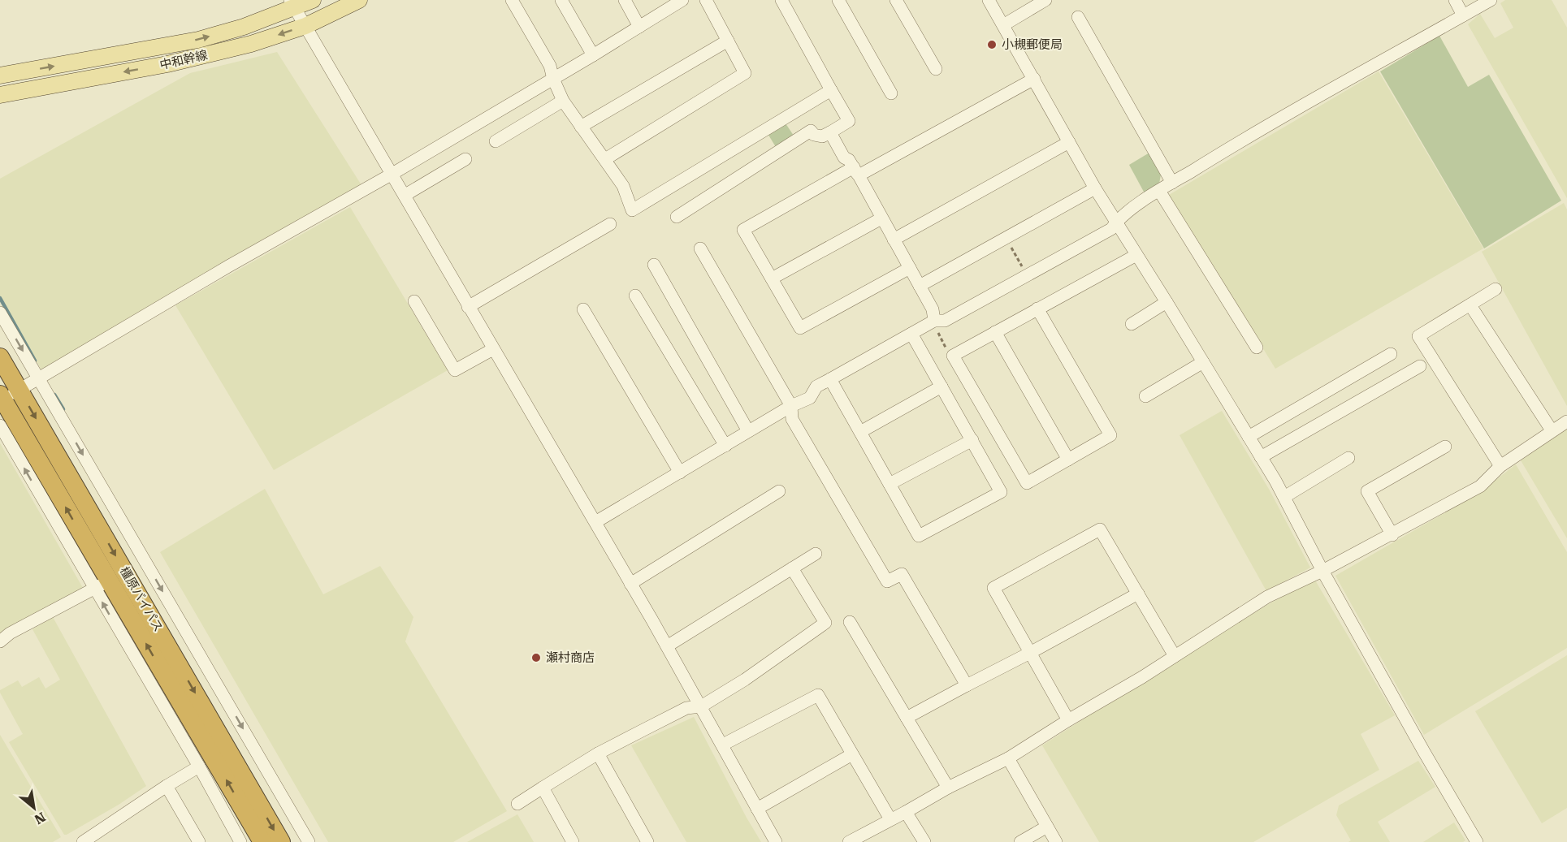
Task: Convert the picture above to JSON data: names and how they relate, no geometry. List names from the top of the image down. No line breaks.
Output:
{"streets":{"highway":["橿原バイパス"],"main road":["中和幹線"]},"places":["小槻郵便局","瀬村商店"],"north":"bottom right"}
